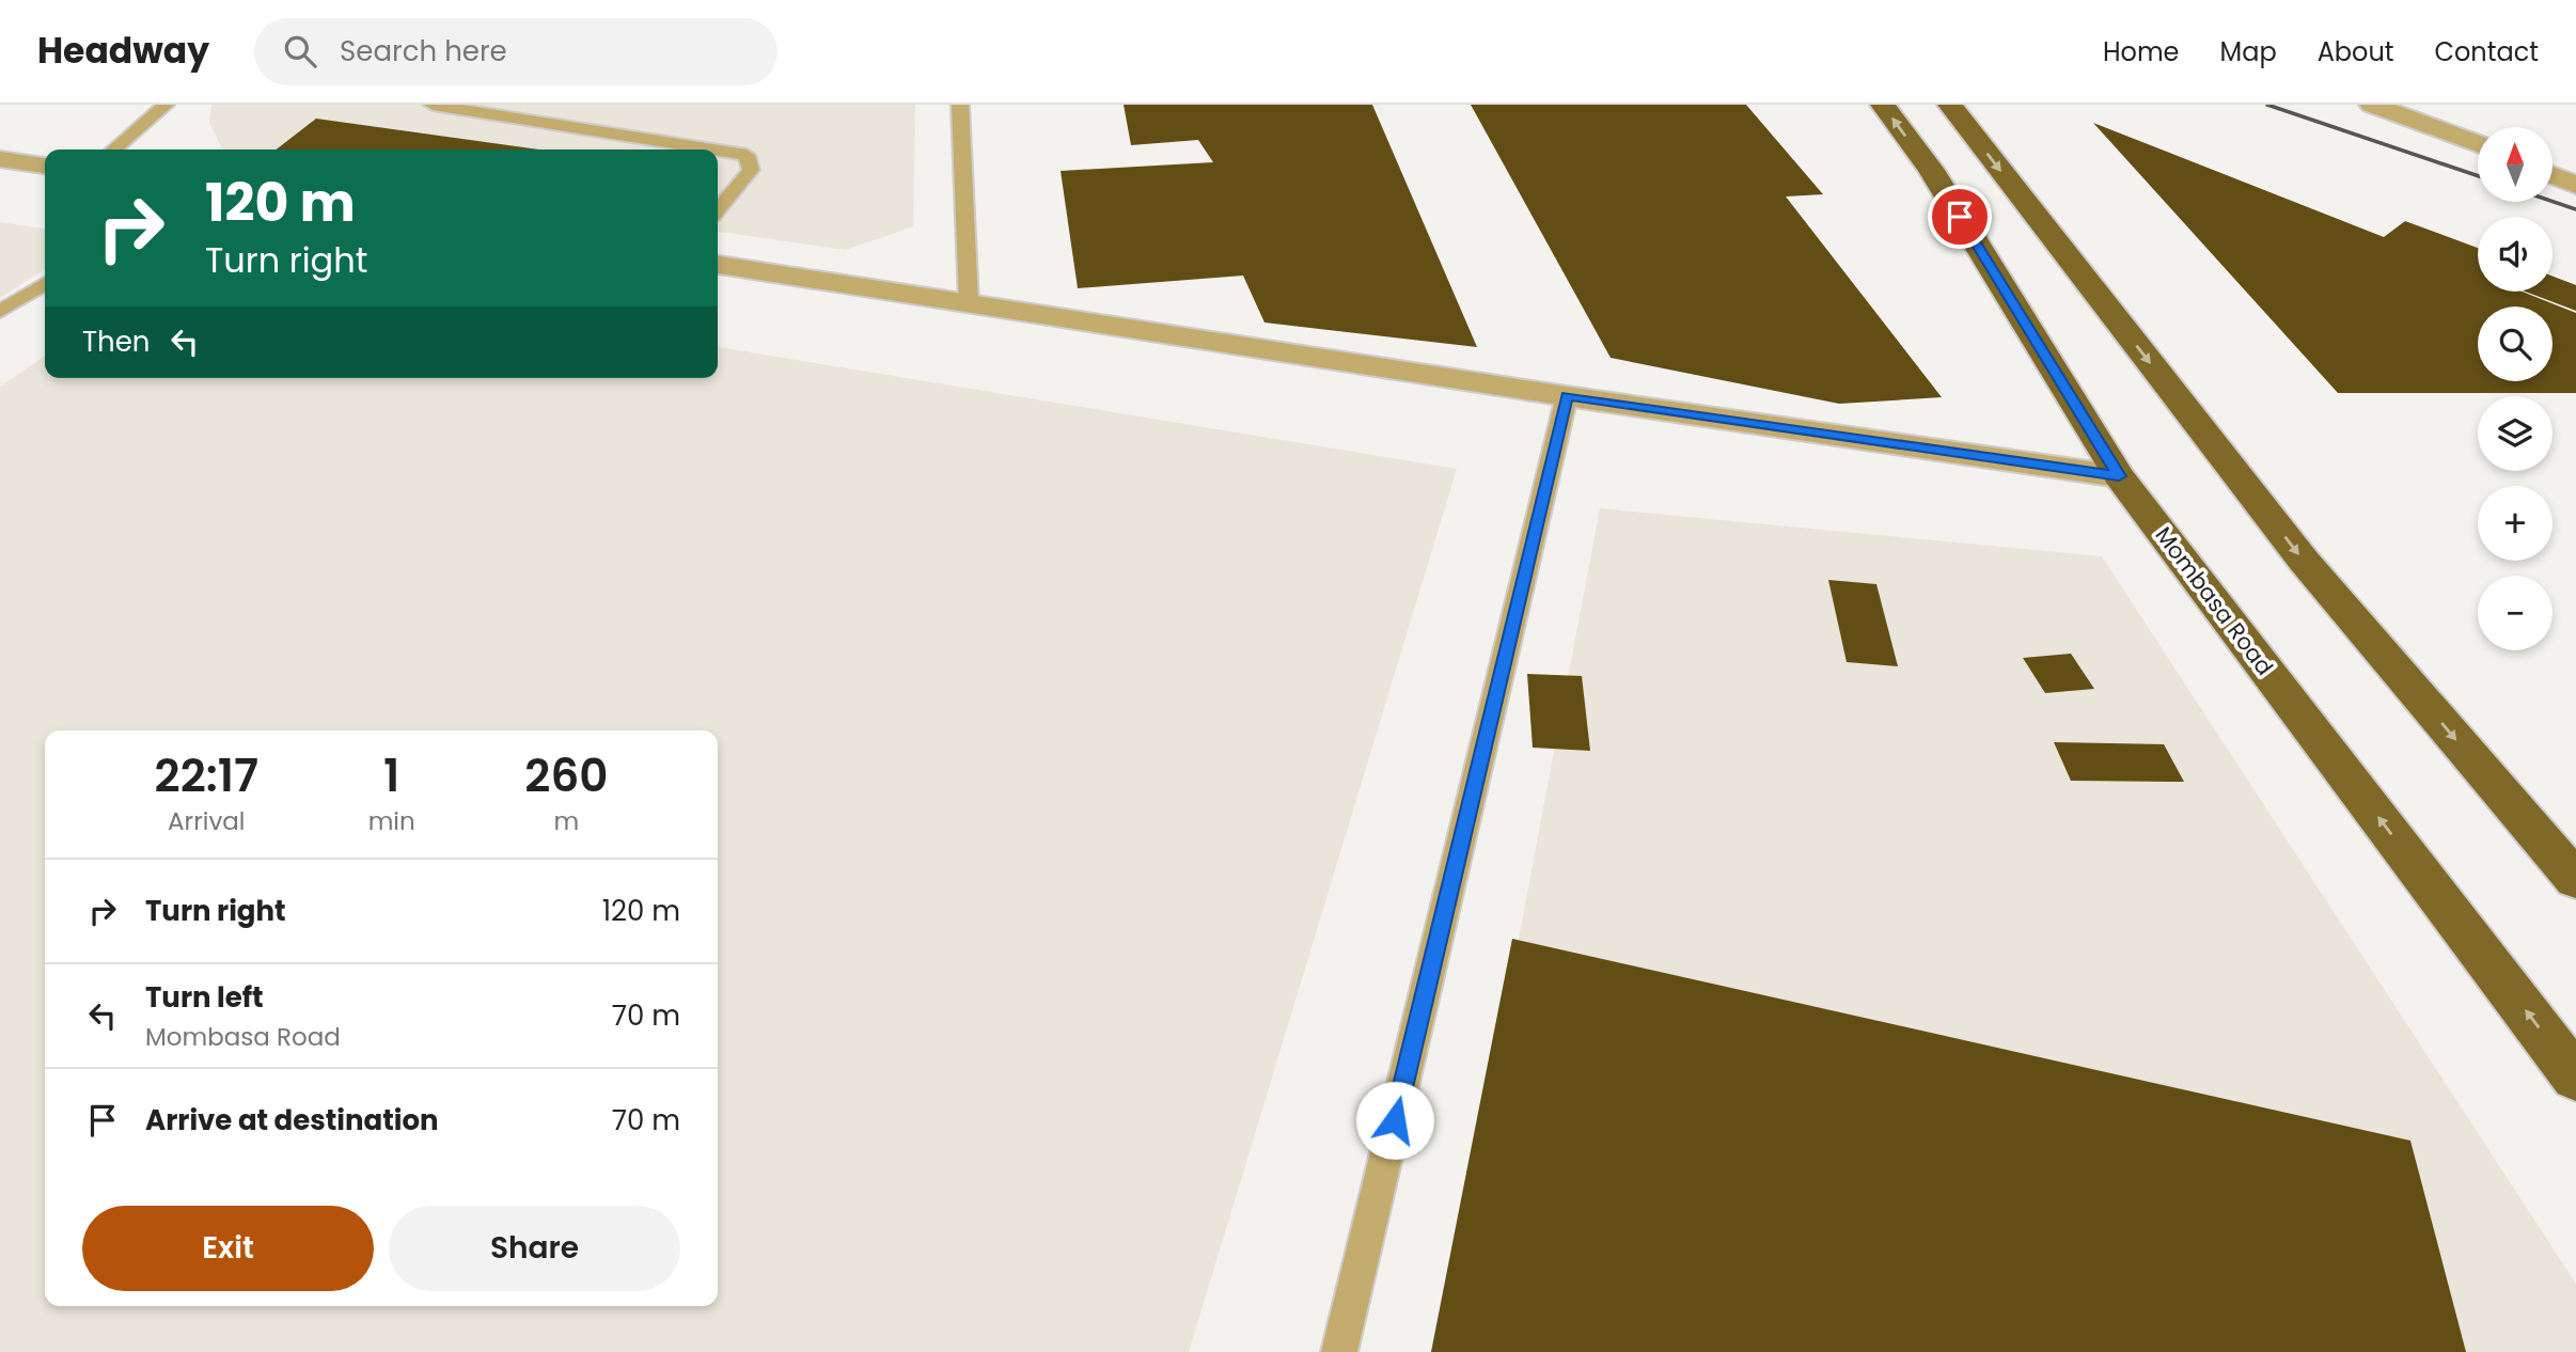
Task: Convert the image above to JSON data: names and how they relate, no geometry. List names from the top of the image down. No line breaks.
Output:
{"streets":{"highway":["Mombasa Road"]},"north":"top","page":{"header":"Headway","search":"Search here","nav":["Home","Map","About","Contact"],"map_buttons":["+","−"],"turn":["120 m","Turn right"],"then":"Then","eta":["22:17","Arrival","1","min","260","m"],"list":[{"name":"Turn right","value":"120 m"},{"name":"Turn left","note":"Mombasa Road","value":"70 m"},{"name":"Arrive at destination","value":"70 m"}],"buttons":["Exit","Share"]}}
